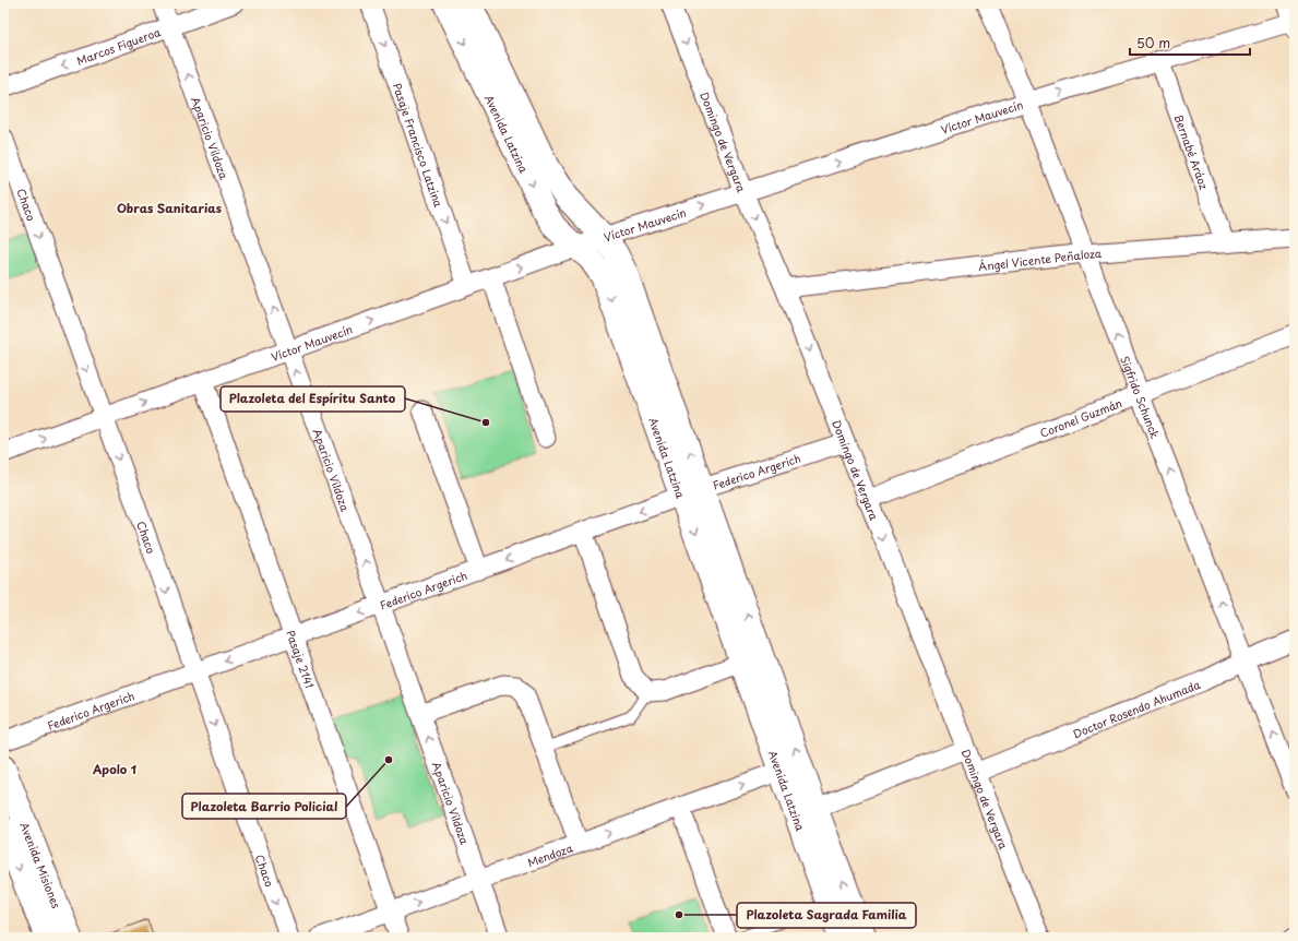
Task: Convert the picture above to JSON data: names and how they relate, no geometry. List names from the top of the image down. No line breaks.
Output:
{"streets":{"street":["Marcos Figueroa","Víctor Mauvecín","Avenida Latzina","Aparicio Vildoza","Domingo de Vergara","Pasaje Francisco Latzina","Bernabé Aráoz","Chaco","Ángel Vicente Peñaloza","Sigfrido Schunck","Coronel Guzmán","Federico Argerich","Pasaje 2141","Doctor Rosendo Ahumada","Mendoza","Avenida Misiones"]},"crossings":[["Marcos Figueroa","Aparicio Vildoza"],["Víctor Mauvecín","Avenida Latzina"],["Víctor Mauvecín","Aparicio Vildoza"],["Víctor Mauvecín","Domingo de Vergara"],["Víctor Mauvecín","Pasaje Francisco Latzina"],["Víctor Mauvecín","Bernabé Aráoz"],["Víctor Mauvecín","Chaco"],["Víctor Mauvecín","Sigfrido Schunck"],["Víctor Mauvecín","Pasaje 2141"],["Avenida Latzina","Federico Argerich"],["Avenida Latzina","Mendoza"],["Aparicio Vildoza","Federico Argerich"],["Aparicio Vildoza","Mendoza"],["Domingo de Vergara","Ángel Vicente Peñaloza"],["Domingo de Vergara","Coronel Guzmán"],["Domingo de Vergara","Federico Argerich"],["Domingo de Vergara","Doctor Rosendo Ahumada"],["Bernabé Aráoz","Ángel Vicente Peñaloza"],["Chaco","Federico Argerich"],["Ángel Vicente Peñaloza","Sigfrido Schunck"],["Sigfrido Schunck","Coronel Guzmán"],["Sigfrido Schunck","Doctor Rosendo Ahumada"],["Federico Argerich","Pasaje 2141"],["Pasaje 2141","Mendoza"]],"one_way":["Marcos Figueroa","Víctor Mauvecín","Domingo de Vergara","Pasaje Francisco Latzina","Chaco","Sigfrido Schunck","Federico Argerich"],"districts":["Obras Sanitarias","Apolo 1"],"places":["Plazoleta del Espíritu Santo","Plazoleta Barrio Policial","Plazoleta Sagrada Familia"],"scale_bar":"50 m"}
